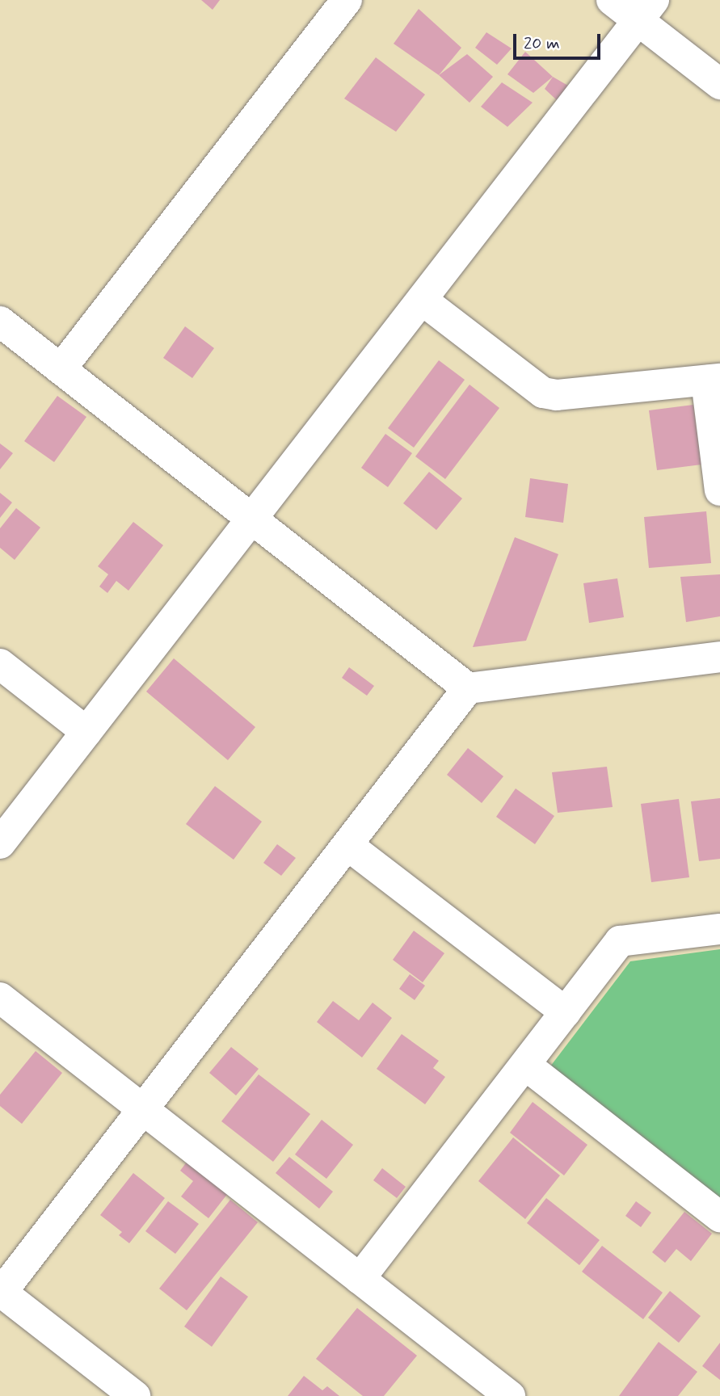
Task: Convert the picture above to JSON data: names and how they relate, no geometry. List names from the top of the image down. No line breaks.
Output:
{"scale_bar":"20 m"}
